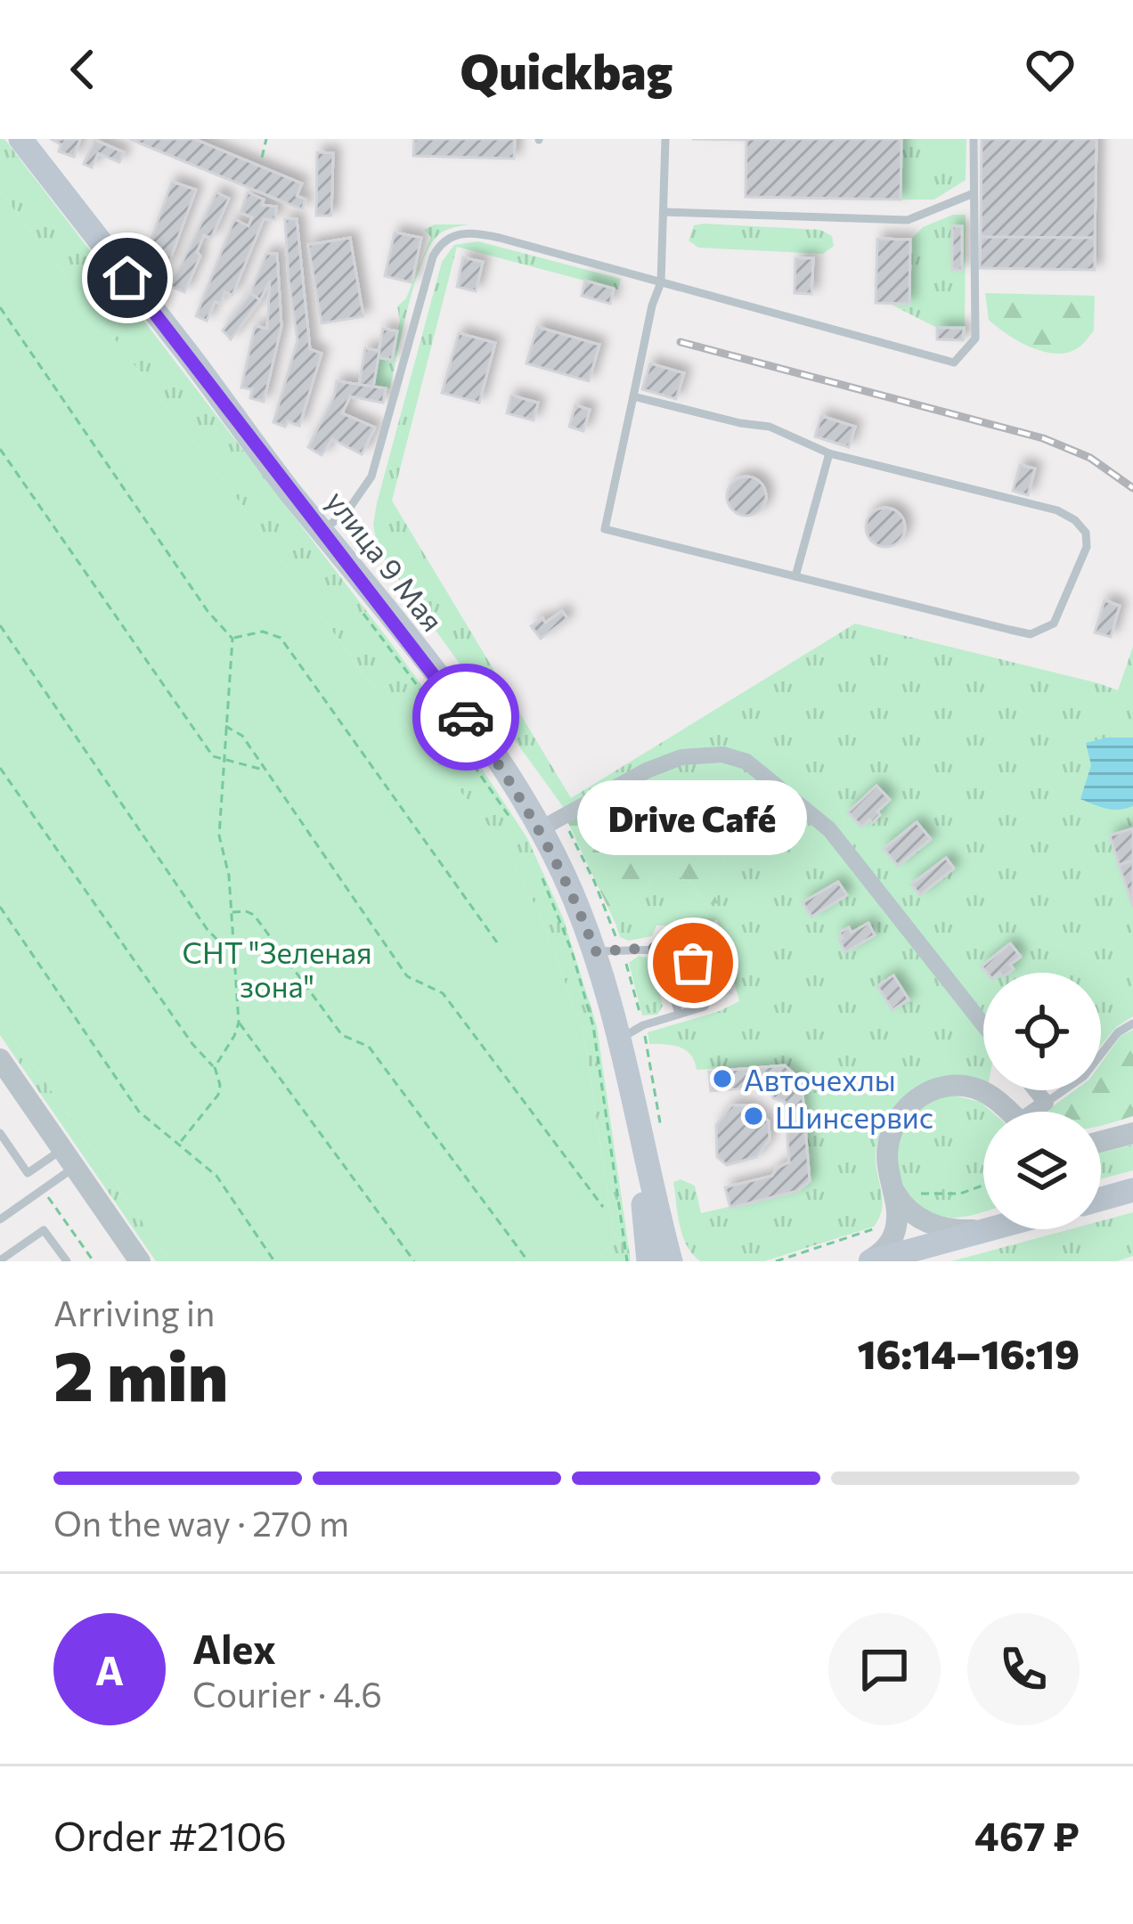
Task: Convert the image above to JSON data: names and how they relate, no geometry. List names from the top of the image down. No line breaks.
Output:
{"streets":{"main road":["улица 9 Мая"]},"parks":["СНТ \"Зеленая зона\""],"places":["Drive Café","Авточехлы","Шинсервис"],"page":{"header":"Quickbag","bubble":"Drive Café","heading":["2 min","Arriving in","16:14–16:19"],"panel":["Alex","Courier · 4.6","Order #2106","467 ₽"],"bar":"On the way · 270 m","round":"A"}}
